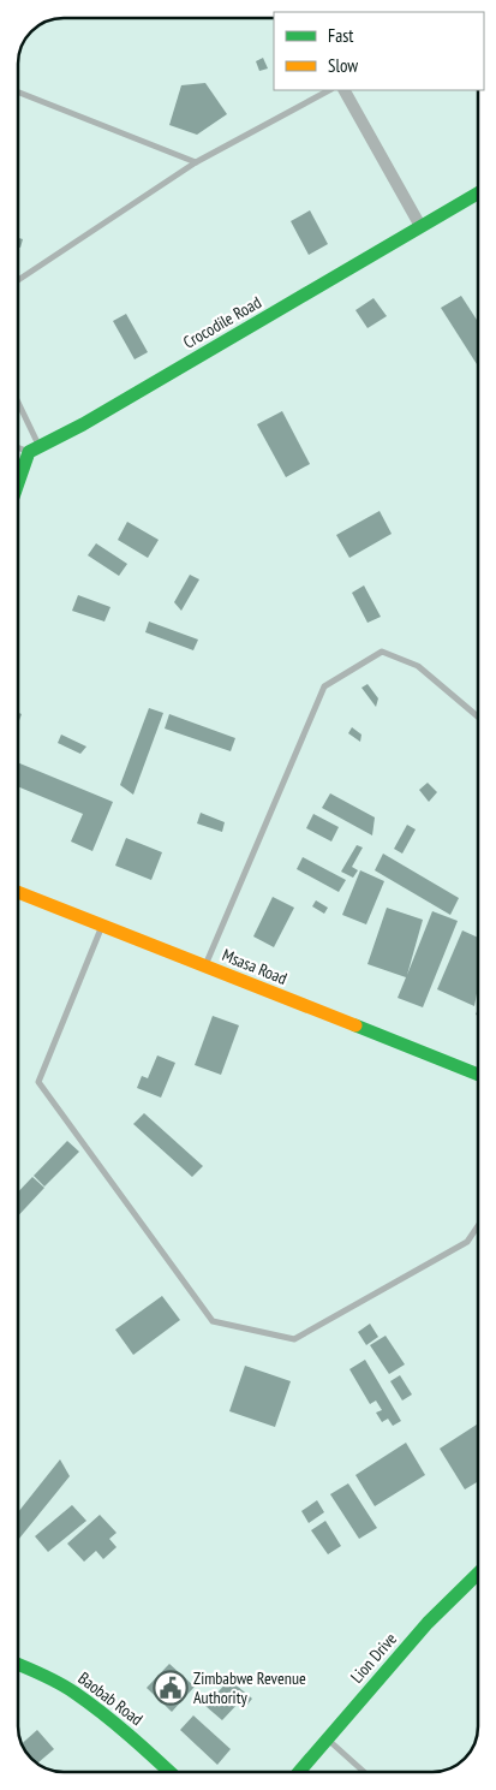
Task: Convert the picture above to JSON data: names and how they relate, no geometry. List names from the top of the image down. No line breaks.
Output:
{"streets":{"street":["Crocodile Road","Msasa Road","Lion Drive","Baobab Road"]},"places":{"public building":["Zimbabwe Revenue Authority"]},"legend":["Fast","Slow"]}
